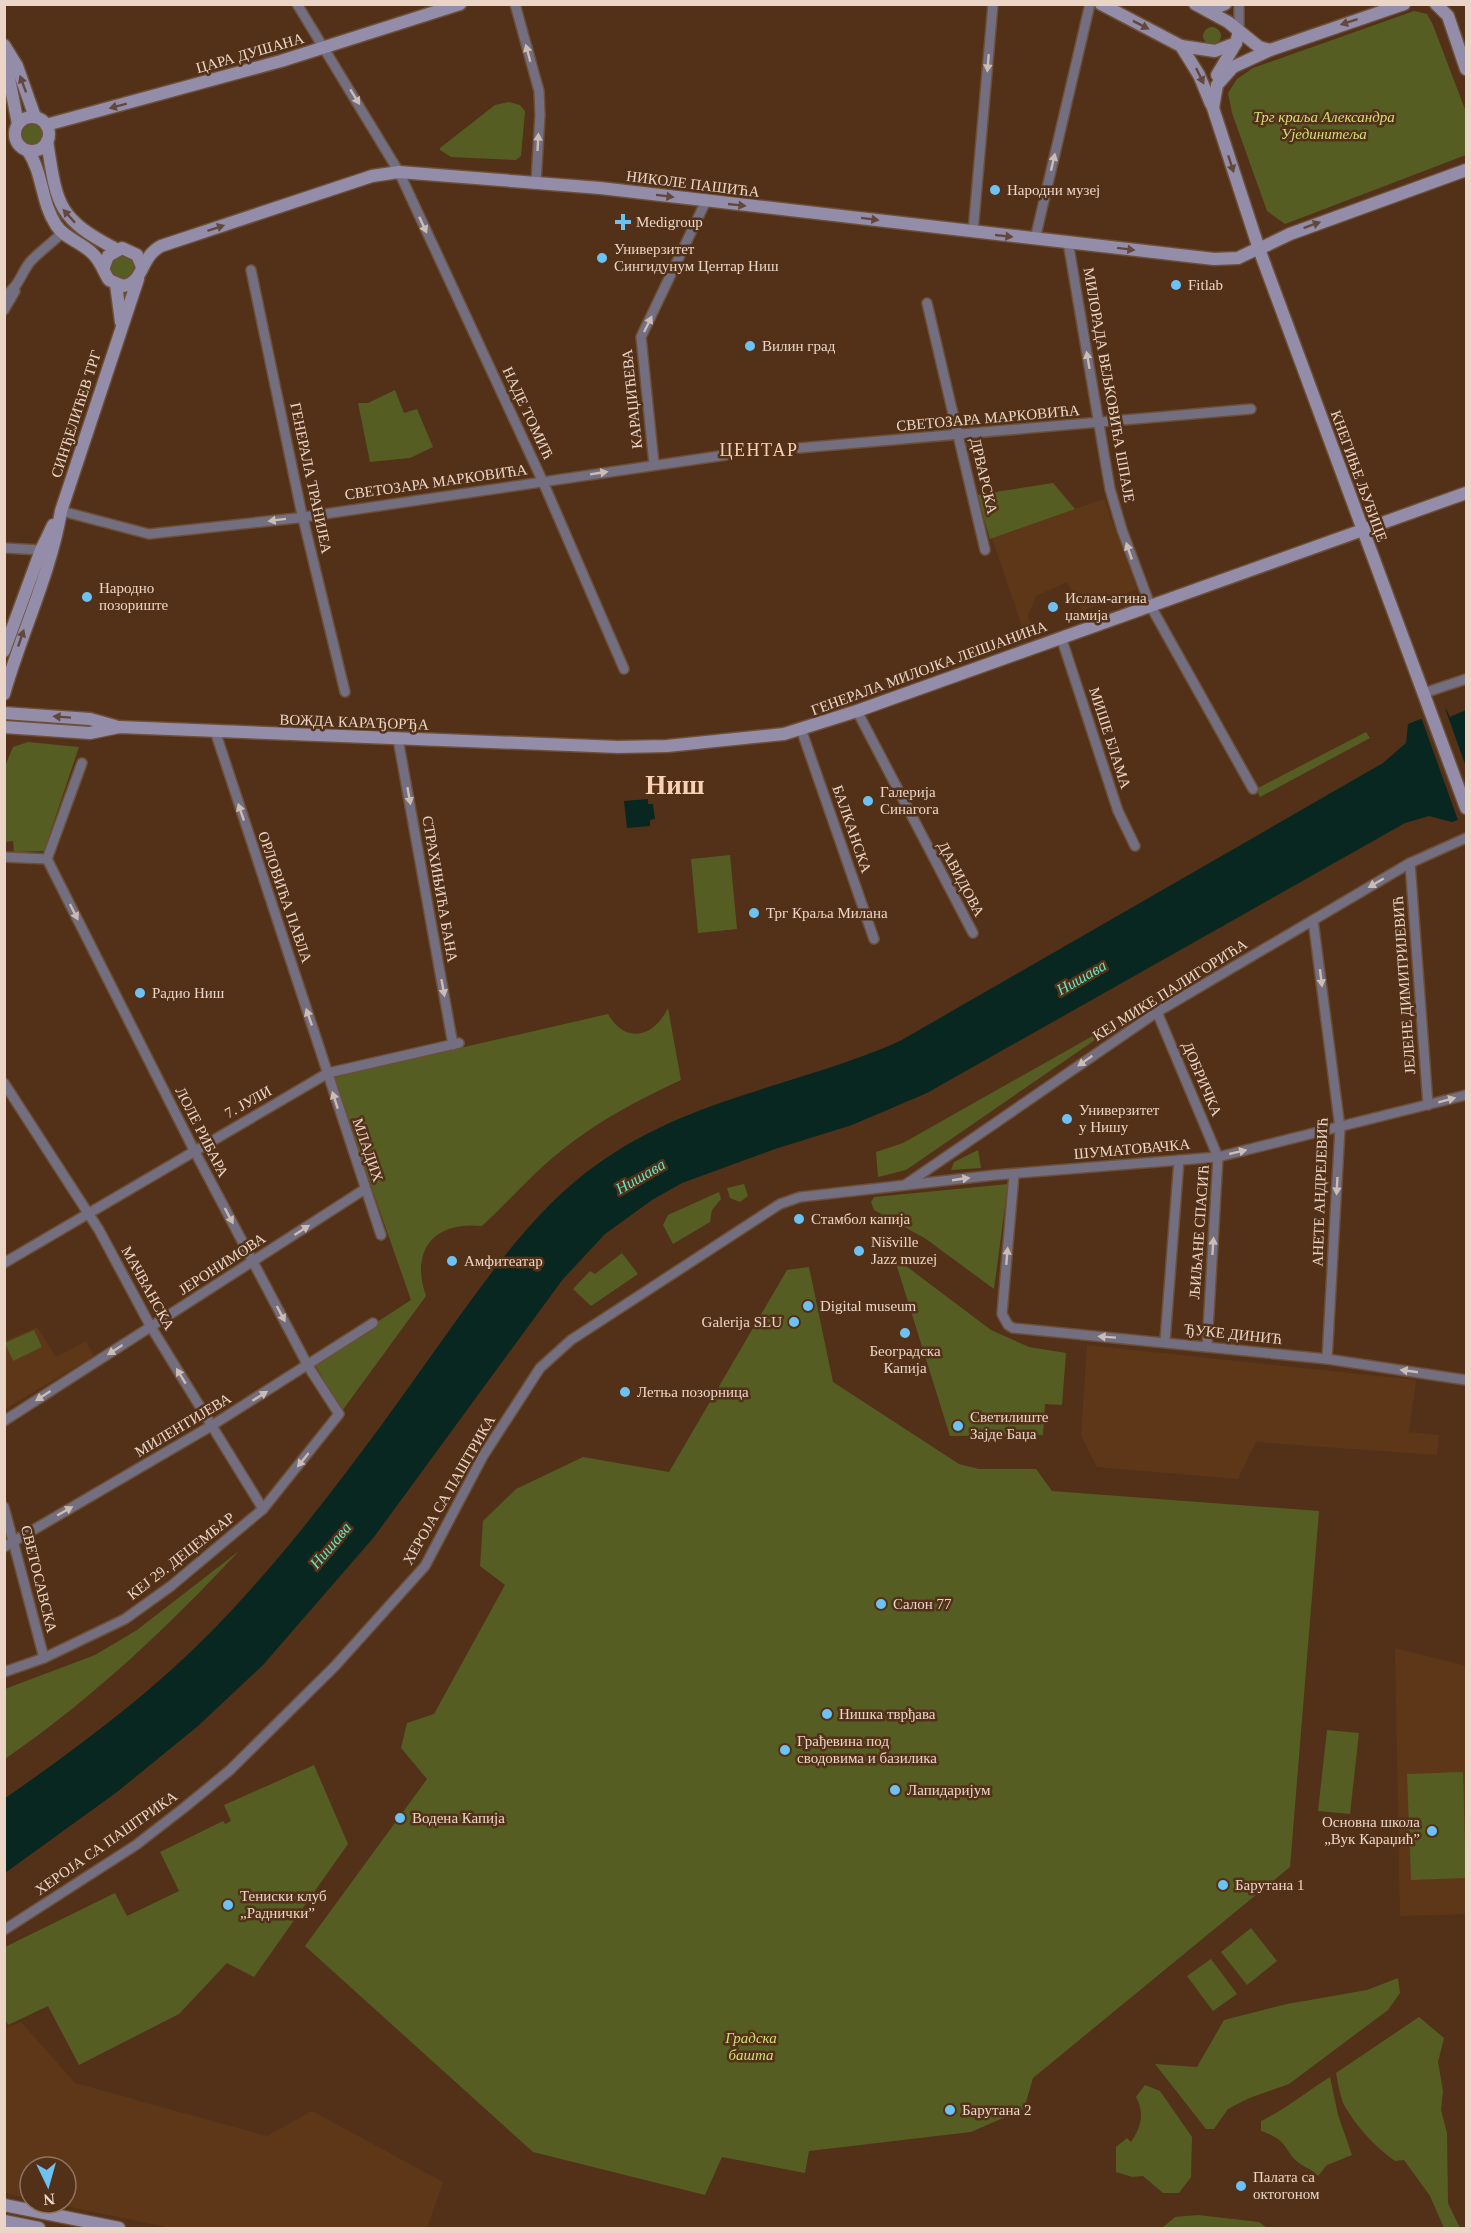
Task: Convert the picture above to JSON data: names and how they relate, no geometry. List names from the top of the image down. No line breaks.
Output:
{"streets":{"street":["ЦАРА ДУШАНА","НИКОЛЕ ПАШИЋА","МИЛОРАДА ВЕЉКОВИЋА ШПАЈЕ","КАРАЏИЋЕВА","НАДЕ ТОМИЋ","СИНЂЕЛИЋЕВ ТРГ","СВЕТОЗАРА МАРКОВИЋА","ДРВАРСКА","КНЕГИЊЕ ЉУБИЦЕ","ГЕНЕРАЛА ТРАНИЈЕА","ГЕНЕРАЛА МИЛОЈКА ЛЕШЈАНИНА","ВОЖДА КАРАЂОРЂА","МИШЕ БЛАМА","БАЛКАНСКА","ДАВИДОВА","СТРАХИЊИЋА БАНА","ОРЛОВИЋА ПАВЛА","ЈЕЛЕНЕ ДИМИТРИЈЕВИЋ","КЕЈ МИКЕ ПАЛИГОРИЋА","ДОБРИЧКА","7. ЈУЛИ","ЛОЛЕ РИБАРА","ШУМАТОВАЧКА","МЛАДИХ","АНЕТЕ АНДРЕЈЕВИЋ","ЉИЉАНЕ СПАСИЋ","ЈЕРОНИМОВА","МАЧВАНСКА","ЂУКЕ ДИНИЋ","МИЛЕНТИЈЕВА","ХЕРОЈА СА ПАШТРИКА","КЕЈ 29. ДЕЦЕМБАР","СВЕТОСАВСКА"]},"crossings":[["ЦАРА ДУШАНА","НАДЕ ТОМИЋ"],["НИКОЛЕ ПАШИЋА","МИЛОРАДА ВЕЉКОВИЋА ШПАЈЕ"],["НИКОЛЕ ПАШИЋА","КАРАЏИЋЕВА"],["НИКОЛЕ ПАШИЋА","НАДЕ ТОМИЋ"],["НИКОЛЕ ПАШИЋА","СИНЂЕЛИЋЕВ ТРГ"],["НИКОЛЕ ПАШИЋА","КНЕГИЊЕ ЉУБИЦЕ"],["МИЛОРАДА ВЕЉКОВИЋА ШПАЈЕ","СВЕТОЗАРА МАРКОВИЋА"],["МИЛОРАДА ВЕЉКОВИЋА ШПАЈЕ","ГЕНЕРАЛА МИЛОЈКА ЛЕШЈАНИНА"],["КАРАЏИЋЕВА","СВЕТОЗАРА МАРКОВИЋА"],["НАДЕ ТОМИЋ","СВЕТОЗАРА МАРКОВИЋА"],["СИНЂЕЛИЋЕВ ТРГ","СВЕТОЗАРА МАРКОВИЋА"],["СВЕТОЗАРА МАРКОВИЋА","ДРВАРСКА"],["СВЕТОЗАРА МАРКОВИЋА","ГЕНЕРАЛА ТРАНИЈЕА"],["КНЕГИЊЕ ЉУБИЦЕ","ГЕНЕРАЛА МИЛОЈКА ЛЕШЈАНИНА"],["ГЕНЕРАЛА МИЛОЈКА ЛЕШЈАНИНА","ВОЖДА КАРАЂОРЂА"],["ГЕНЕРАЛА МИЛОЈКА ЛЕШЈАНИНА","МИШЕ БЛАМА"],["ГЕНЕРАЛА МИЛОЈКА ЛЕШЈАНИНА","БАЛКАНСКА"],["ГЕНЕРАЛА МИЛОЈКА ЛЕШЈАНИНА","ДАВИДОВА"],["ВОЖДА КАРАЂОРЂА","СТРАХИЊИЋА БАНА"],["ВОЖДА КАРАЂОРЂА","ОРЛОВИЋА ПАВЛА"],["СТРАХИЊИЋА БАНА","7. ЈУЛИ"],["ОРЛОВИЋА ПАВЛА","7. ЈУЛИ"],["ОРЛОВИЋА ПАВЛА","МЛАДИХ"],["ЈЕЛЕНЕ ДИМИТРИЈЕВИЋ","КЕЈ МИКЕ ПАЛИГОРИЋА"],["ЈЕЛЕНЕ ДИМИТРИЈЕВИЋ","ШУМАТОВАЧКА"],["КЕЈ МИКЕ ПАЛИГОРИЋА","ДОБРИЧКА"],["КЕЈ МИКЕ ПАЛИГОРИЋА","ШУМАТОВАЧКА"],["КЕЈ МИКЕ ПАЛИГОРИЋА","АНЕТЕ АНДРЕЈЕВИЋ"],["ДОБРИЧКА","ШУМАТОВАЧКА"],["ДОБРИЧКА","ЉИЉАНЕ СПАСИЋ"],["7. ЈУЛИ","ЛОЛЕ РИБАРА"],["7. ЈУЛИ","МЛАДИХ"],["7. ЈУЛИ","МАЧВАНСКА"],["ЛОЛЕ РИБАРА","ЈЕРОНИМОВА"],["ЛОЛЕ РИБАРА","МИЛЕНТИЈЕВА"],["ЛОЛЕ РИБАРА","КЕЈ 29. ДЕЦЕМБАР"],["ШУМАТОВАЧКА","АНЕТЕ АНДРЕЈЕВИЋ"],["ШУМАТОВАЧКА","ЉИЉАНЕ СПАСИЋ"],["ШУМАТОВАЧКА","ЂУКЕ ДИНИЋ"],["ШУМАТОВАЧКА","ХЕРОЈА СА ПАШТРИКА"],["МЛАДИХ","ЈЕРОНИМОВА"],["АНЕТЕ АНДРЕЈЕВИЋ","ЂУКЕ ДИНИЋ"],["ЉИЉАНЕ СПАСИЋ","ЂУКЕ ДИНИЋ"],["ЈЕРОНИМОВА","МАЧВАНСКА"],["МАЧВАНСКА","МИЛЕНТИЈЕВА"],["МАЧВАНСКА","КЕЈ 29. ДЕЦЕМБАР"],["МИЛЕНТИЈЕВА","СВЕТОСАВСКА"],["КЕЈ 29. ДЕЦЕМБАР","СВЕТОСАВСКА"]],"one_way":["ЦАРА ДУШАНА","НИКОЛЕ ПАШИЋА","МИЛОРАДА ВЕЉКОВИЋА ШПАЈЕ","КАРАЏИЋЕВА","НАДЕ ТОМИЋ","СТРАХИЊИЋА БАНА","ОРЛОВИЋА ПАВЛА","КЕЈ МИКЕ ПАЛИГОРИЋА","ЛОЛЕ РИБАРА","ШУМАТОВАЧКА","МЛАДИХ","АНЕТЕ АНДРЕЈЕВИЋ","МИЛЕНТИЈЕВА"],"districts":["ЦЕНТАР","Ниш"],"water":["Нишава"],"parks":["Трг краља Александра Ујединитеља","Градска башта"],"places":{"other":["Народни музеј","Универзитет Сингидунум Центар Ниш","Fitlab","Вилин град","Народно позориште","Ислам-агина џамија","Галерија Синагога","Трг Краља Милана","Радио Ниш","Универзитет у Нишу","Стамбол капија","Nišville Jazz muzej","Амфитеатар","Digital museum","Galerija SLU","Београдска Капија","Летња позорница","Светилиште Зајде Баџа","Салон 77","Нишка тврђава","Грађевина под сводовима и базилика","Лапидаријум","Водена Капија","Основна школа „Вук Караџић”","Барутана 1","Тениски клуб „Раднички”","Барутана 2","Палата са октогоном"],"health":["Medigroup"]},"north":"bottom"}
